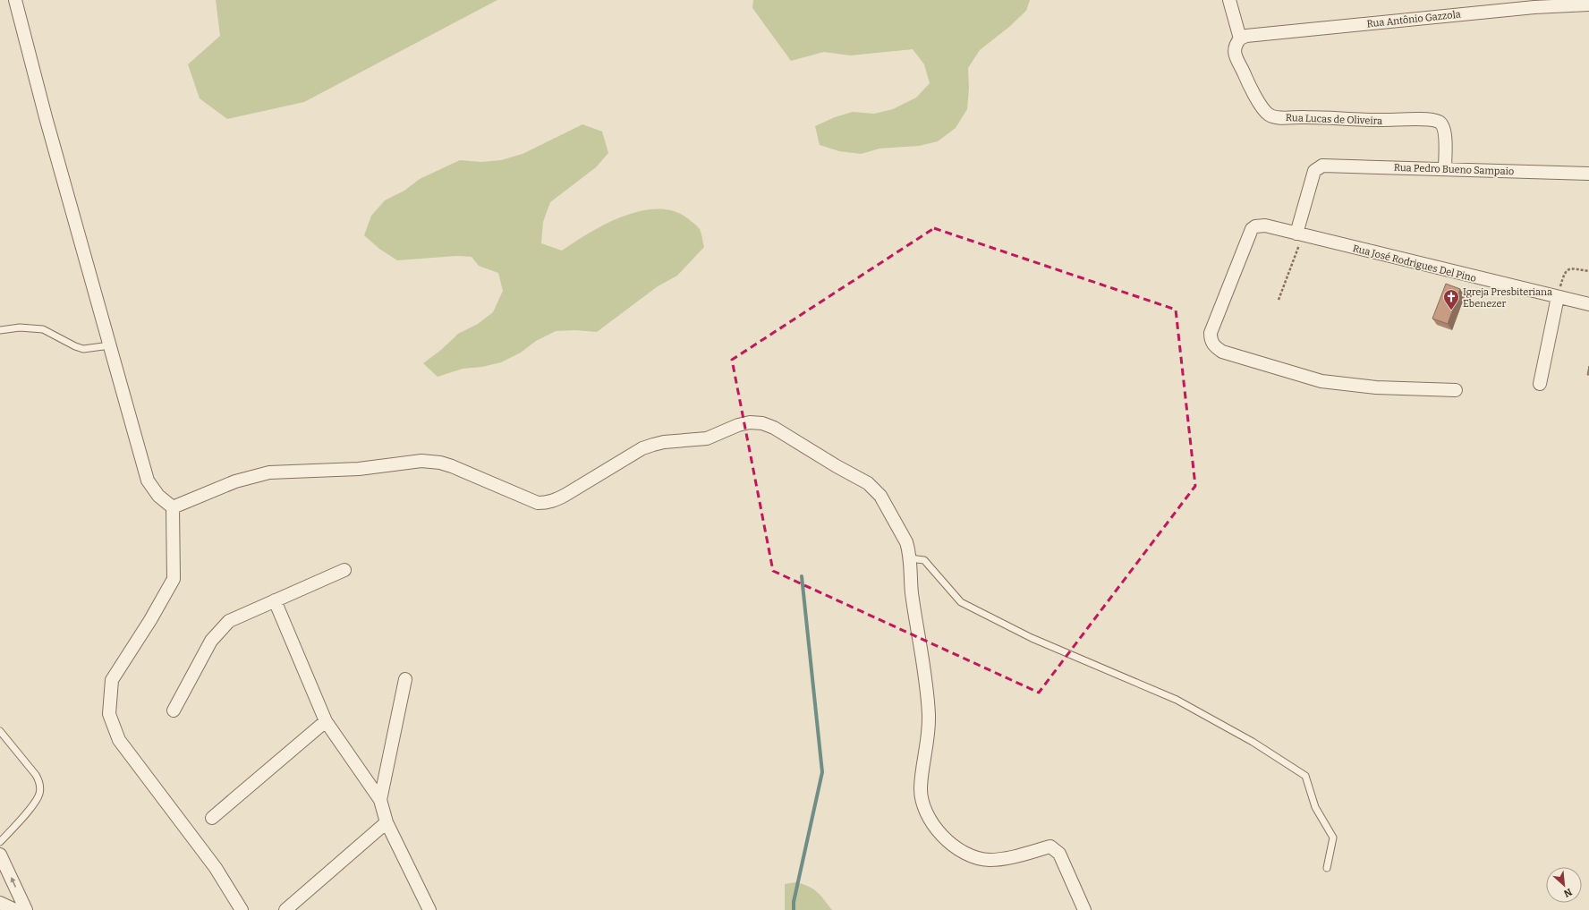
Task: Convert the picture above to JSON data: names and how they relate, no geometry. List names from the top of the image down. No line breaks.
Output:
{"streets":{"street":["Rua Antônio Gazzola","Rua Lucas de Oliveira","Rua Pedro Bueno Sampaio","Rua José Rodrigues Del Pino"]},"crossings":[["Rua Antônio Gazzola","Rua Lucas de Oliveira"],["Rua Lucas de Oliveira","Rua Pedro Bueno Sampaio"],["Rua Pedro Bueno Sampaio","Rua José Rodrigues Del Pino"]],"places":{"church":["Igreja Presbiteriana Ebenezer"]},"north":"bottom right"}
